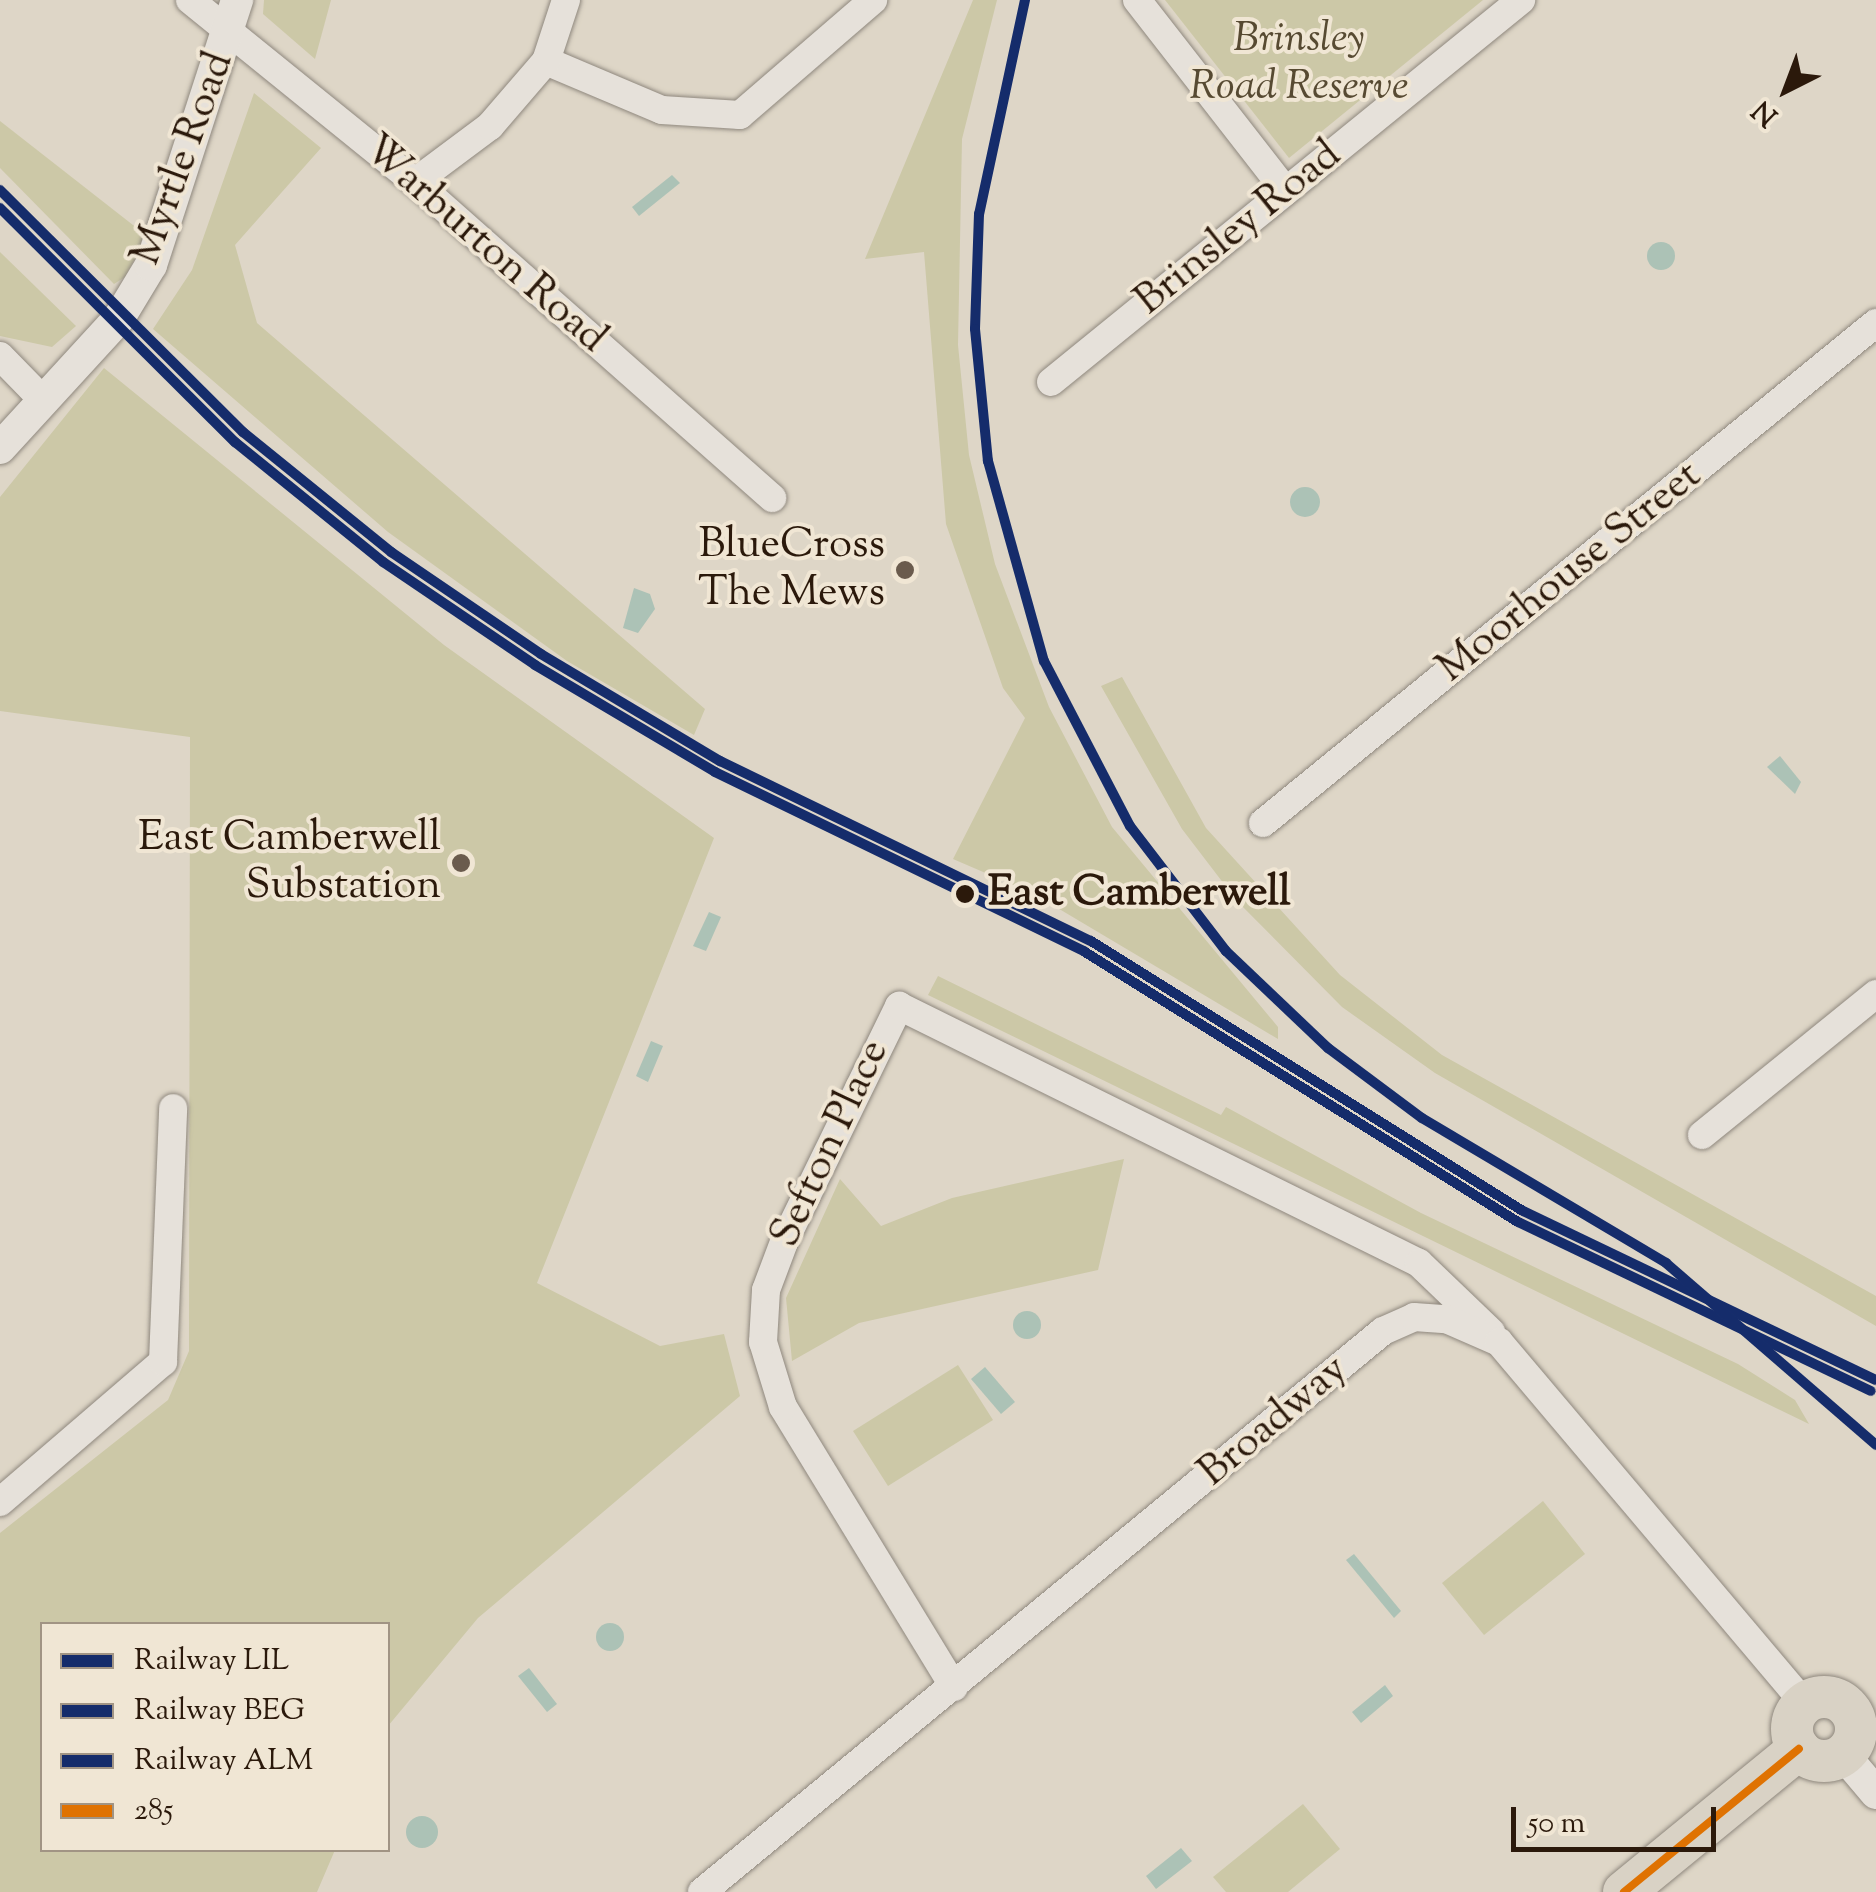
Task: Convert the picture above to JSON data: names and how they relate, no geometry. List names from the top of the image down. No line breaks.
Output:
{"streets":{"street":["Myrtle Road","Brinsley Road","Warburton Road","Moorhouse Street","Sefton Place","Broadway"]},"crossings":[["Myrtle Road","Warburton Road"],["Sefton Place","Broadway"]],"parks":["Brinsley Road Reserve"],"places":["BlueCross The Mews","East Camberwell Substation","East Camberwell"],"lines":["rail line ALM","rail line LIL","rail line BEG","transit line 285"],"legend":["Railway LIL","Railway BEG","Railway ALM","285"],"scale_bar":"50 m","north":"bottom left"}
